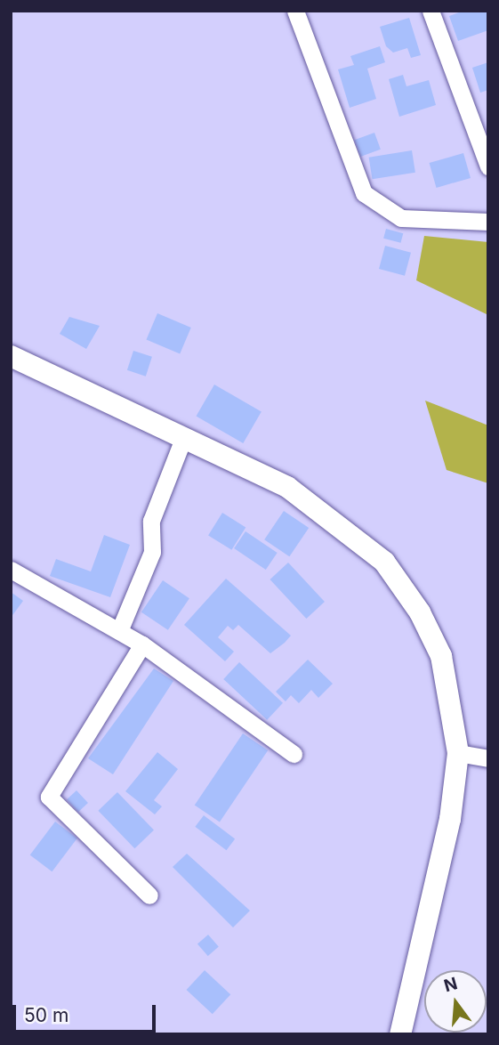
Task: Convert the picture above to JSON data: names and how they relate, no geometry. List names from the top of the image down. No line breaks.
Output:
{"scale_bar":"50 m","north":"top"}
